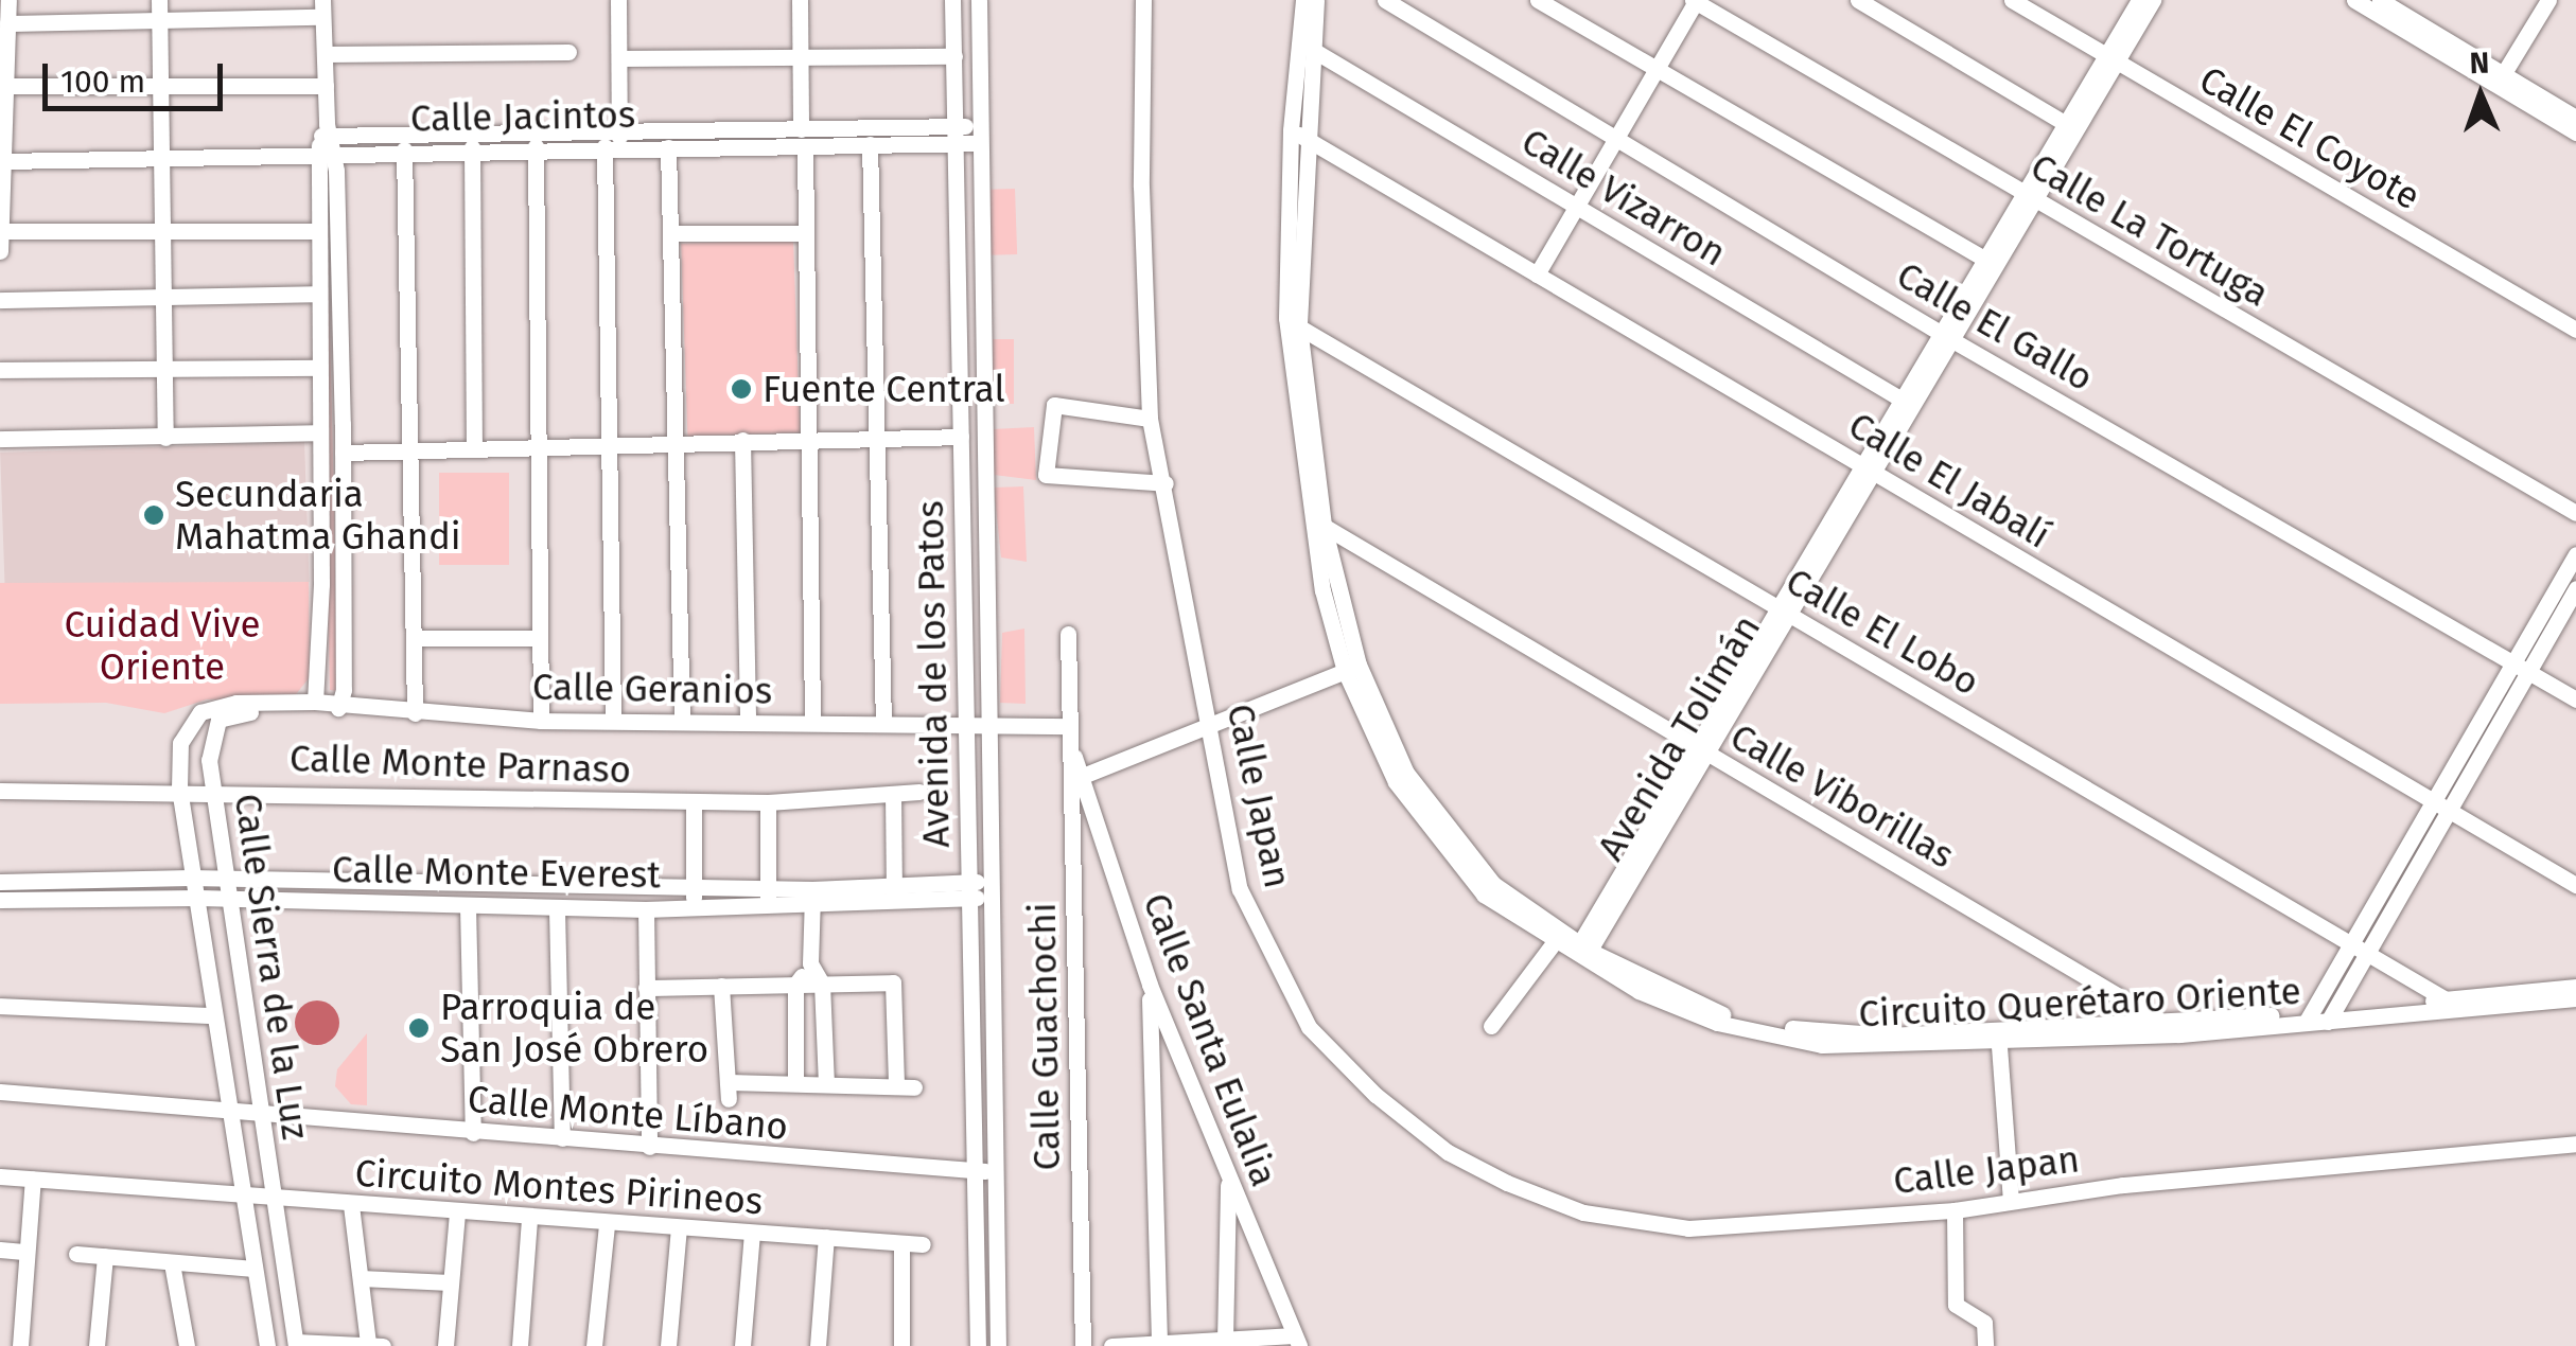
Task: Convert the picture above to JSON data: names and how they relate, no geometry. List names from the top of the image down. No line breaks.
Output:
{"streets":{"street":["Calle Jacintos","Calle El Coyote","Calle Vizarron","Calle La Tortuga","Calle El Gallo","Calle El Jabalí","Calle El Lobo","Avenida de los Patos","Calle Geranios","Avenida Tolimán","Calle Monte Parnaso","Calle Japan","Calle Viborillas","Calle Monte Everest","Calle Sierra de la Luz","Circuito Querétaro Oriente","Calle Guachochi","Calle Santa Eulalia","Calle Monte Líbano","Circuito Montes Pirineos"]},"crossings":[["Calle Jacintos","Avenida de los Patos"],["Calle El Coyote","Avenida Tolimán"],["Calle Vizarron","Avenida Tolimán"],["Calle Vizarron","Circuito Querétaro Oriente"],["Calle La Tortuga","Avenida Tolimán"],["Calle El Gallo","Avenida Tolimán"],["Calle El Jabalí","Avenida Tolimán"],["Calle El Jabalí","Circuito Querétaro Oriente"],["Calle El Lobo","Avenida Tolimán"],["Calle El Lobo","Circuito Querétaro Oriente"],["Avenida de los Patos","Calle Geranios"],["Avenida de los Patos","Calle Monte Everest"],["Avenida de los Patos","Calle Monte Líbano"],["Calle Geranios","Calle Sierra de la Luz"],["Calle Geranios","Calle Santa Eulalia"],["Avenida Tolimán","Calle Viborillas"],["Avenida Tolimán","Circuito Querétaro Oriente"],["Calle Monte Parnaso","Calle Sierra de la Luz"],["Calle Viborillas","Circuito Querétaro Oriente"],["Calle Monte Everest","Calle Sierra de la Luz"],["Calle Sierra de la Luz","Calle Monte Líbano"],["Calle Sierra de la Luz","Circuito Montes Pirineos"],["Calle Guachochi","Calle Santa Eulalia"]],"parks":["Cuidad Vive Oriente"],"places":["Fuente Central","Secundaria Mahatma Ghandi","Parroquia de San José Obrero"],"scale_bar":"100 m","north":"top"}
